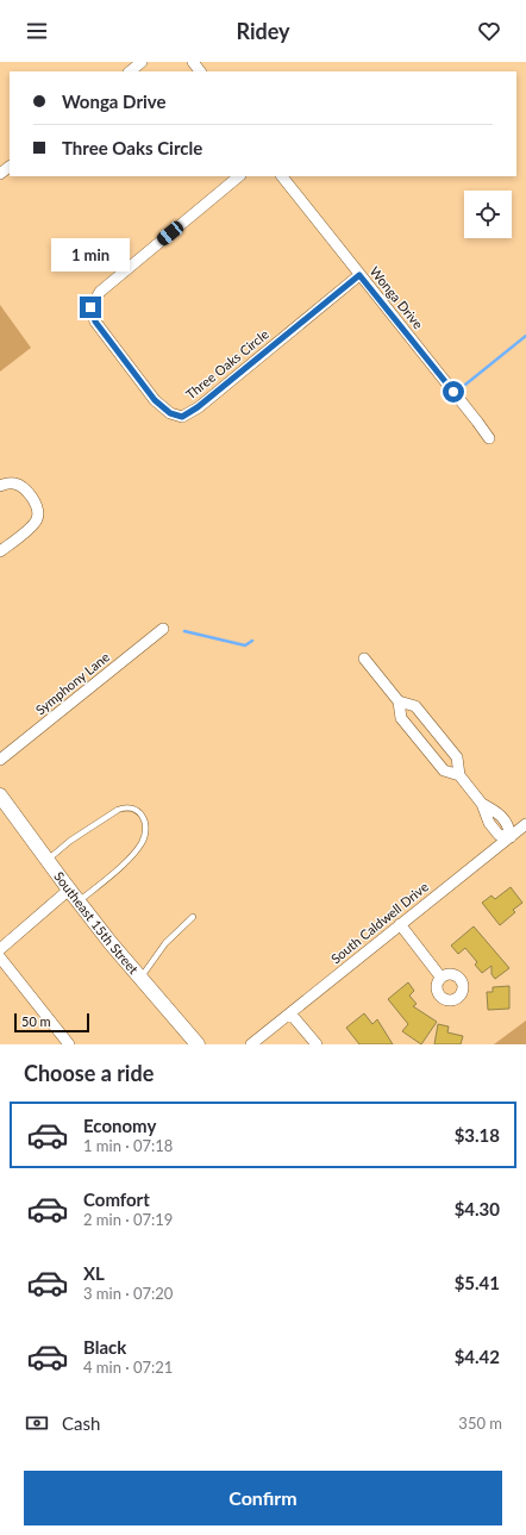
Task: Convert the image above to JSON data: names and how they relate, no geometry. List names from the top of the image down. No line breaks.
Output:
{"streets":{"main road":["Southeast 15th Street"],"street":["Wonga Drive","Three Oaks Circle","Symphony Lane","South Caldwell Drive"]},"crossings":[["Wonga Drive","Three Oaks Circle"]],"scale_bar":"50 m","page":{"header":"Ridey","banner":["Wonga Drive","Three Oaks Circle"],"bubble":"1 min","scale":"50 m","heading":"Choose a ride","list":[{"name":"Economy","note":"1 min · 07:18","value":"$3.18"},{"name":"Comfort","note":"2 min · 07:19","value":"$4.30"},{"name":"XL","note":"3 min · 07:20","value":"$5.41"},{"name":"Black","note":"4 min · 07:21","value":"$4.42"}],"pay":["Cash","350 m"],"buttons":"Confirm"}}
